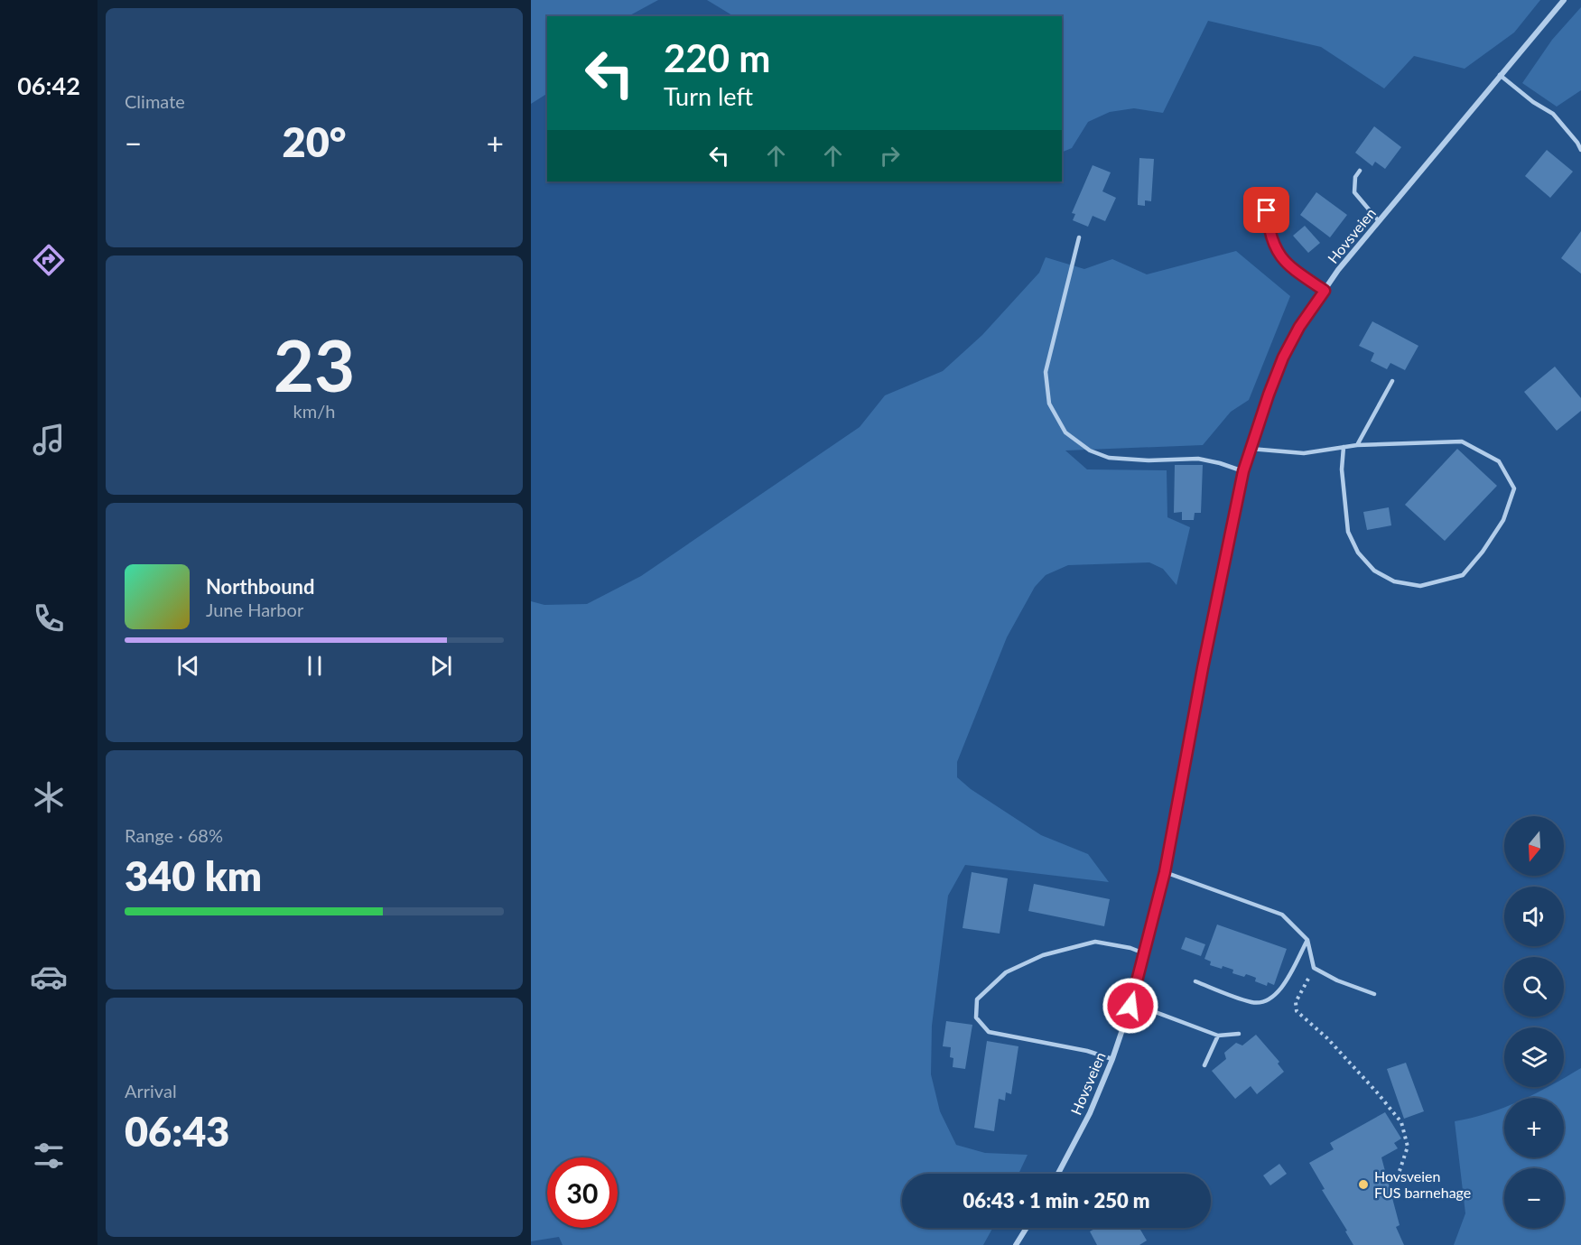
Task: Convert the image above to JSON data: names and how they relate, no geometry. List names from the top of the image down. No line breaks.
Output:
{"streets":{"street":["Hovsveien"]},"places":["Hovsveien FUS barnehage"],"north":"bottom","page":{"tabs":"06:42","tile":["Climate",["23","km/h"],["Range · 68%","340 km"],["Arrival","06:43"]],"turn":["220 m","Turn left"],"heat":["−","20°","+"],"song":["Northbound","June Harbor"],"map_buttons":["+","−"],"limit":"30","trip":"06:43 · 1 min · 250 m"}}
